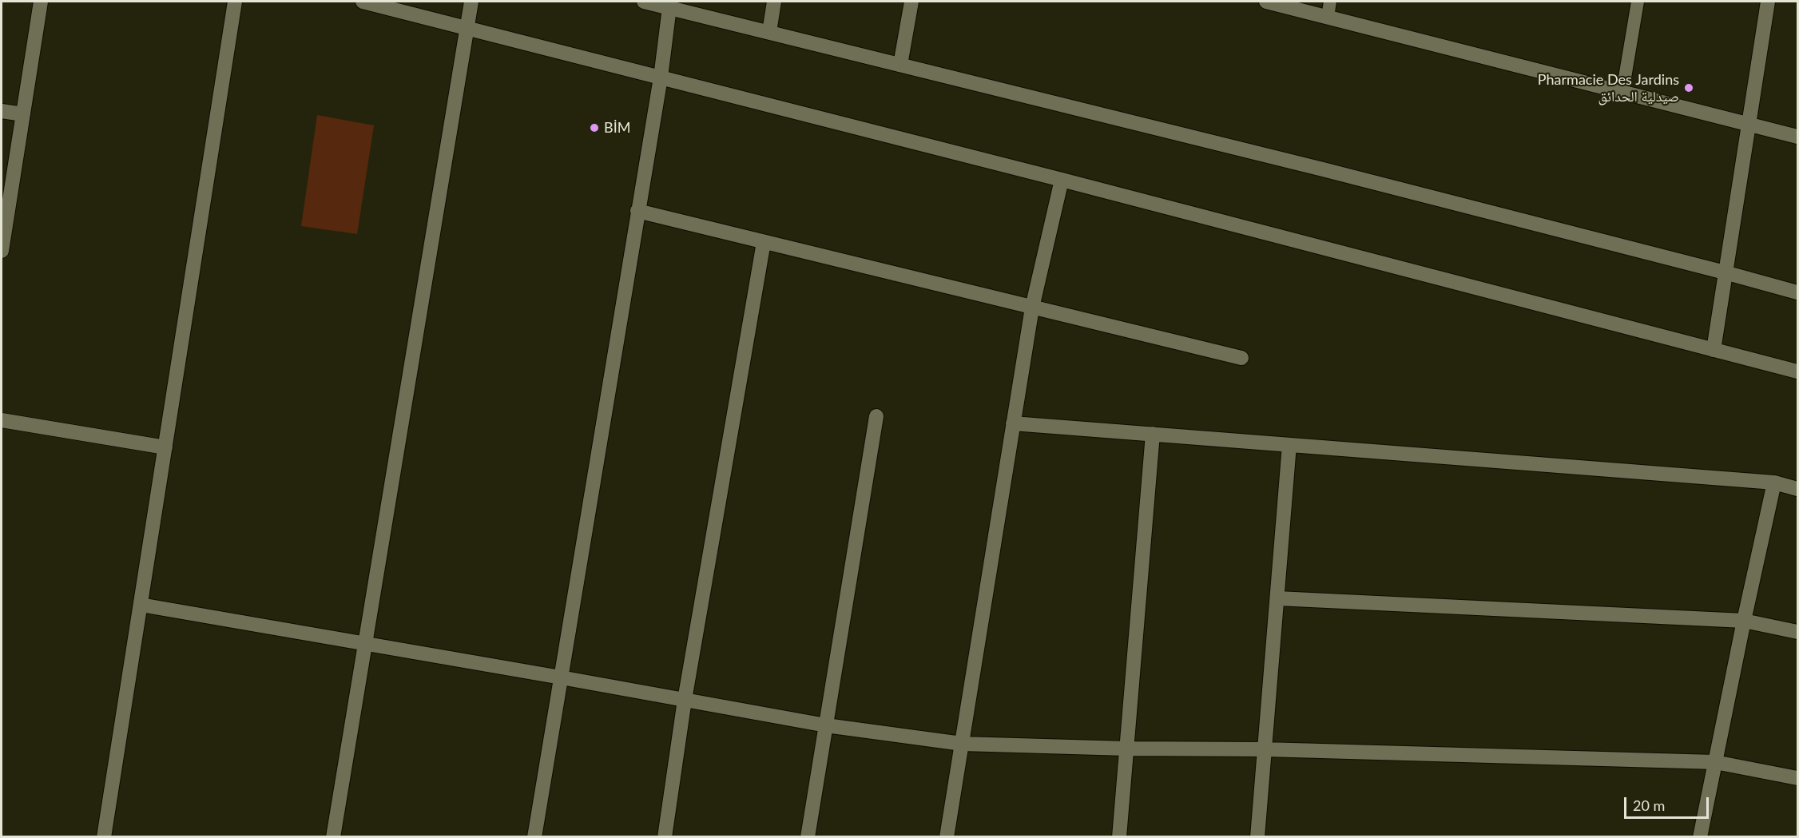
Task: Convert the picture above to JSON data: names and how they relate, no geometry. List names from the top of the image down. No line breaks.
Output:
{"places":["Pharmacie Des Jardins صيدلية الحدائق","BİM"],"scale_bar":"20 m"}
